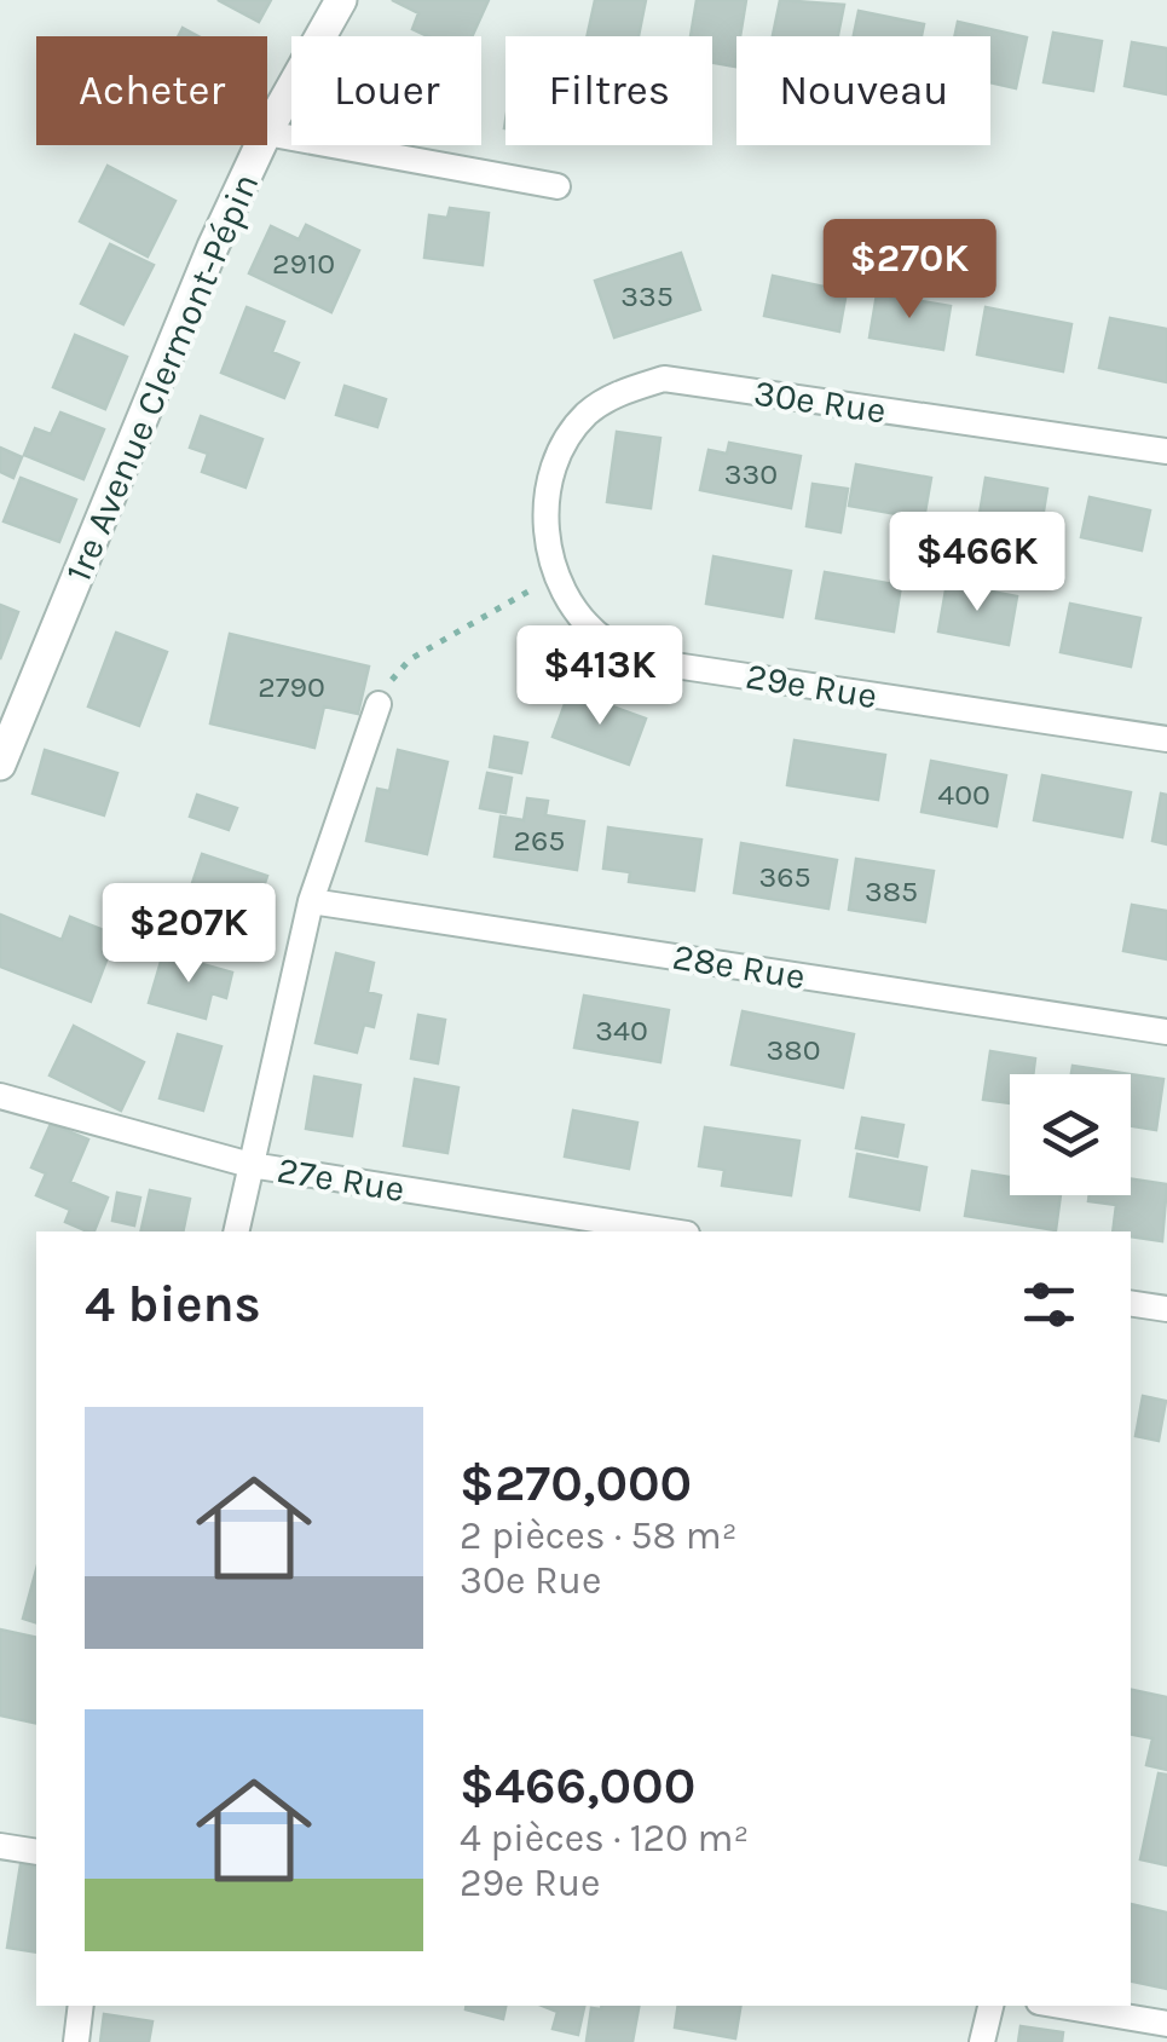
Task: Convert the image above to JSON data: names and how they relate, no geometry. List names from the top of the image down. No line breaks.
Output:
{"streets":{"street":["1re Avenue Clermont-Pépin","30e Rue","29e Rue","28e Rue","27e Rue"]},"crossings":[["30e Rue","29e Rue"]],"house_numbers":["2910","335","330","2790","400","265","365","385","340","380"],"page":{"chip":["Acheter","Louer","Filtres","Nouveau"],"price":["$270K","$466K","$413K","$207K"],"heading":"4 biens","list":[{"name":"$270,000","note":"2 pièces · 58 m² · 30e Rue"},{"name":"$466,000","note":"4 pièces · 120 m² · 29e Rue"}]}}
